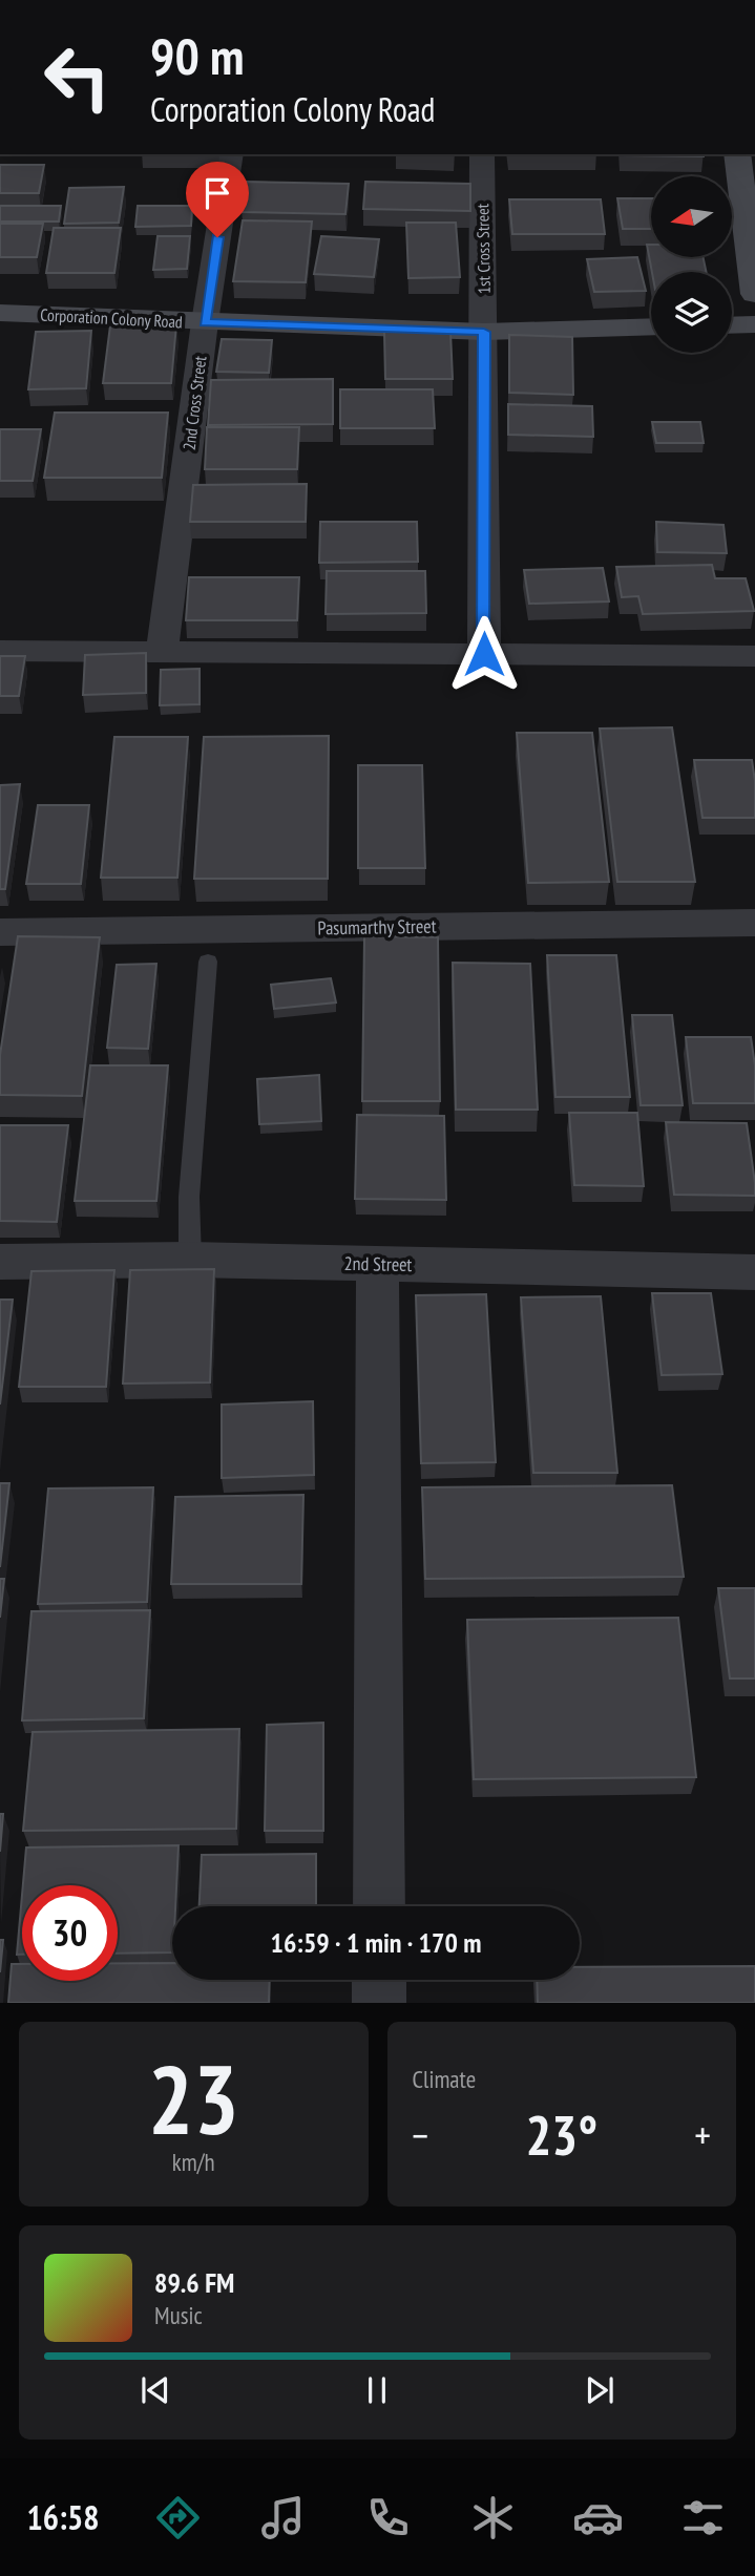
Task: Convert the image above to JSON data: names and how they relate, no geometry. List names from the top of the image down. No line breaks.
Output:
{"streets":{"street":["1st Cross Street","Corporation Colony Road","2nd Cross Street","Pasumarthy Street","2nd Street"]},"crossings":[["1st Cross Street","Corporation Colony Road"],["Corporation Colony Road","2nd Cross Street"]],"north":"left","page":{"turn":["90 m","Corporation Colony Road"],"limit":"30","trip":"16:59 · 1 min · 170 m","tile":[["23","km/h"],"Climate"],"heat":["−","23°","+"],"song":["89.6 FM","Music"],"tabs":"16:58"}}
